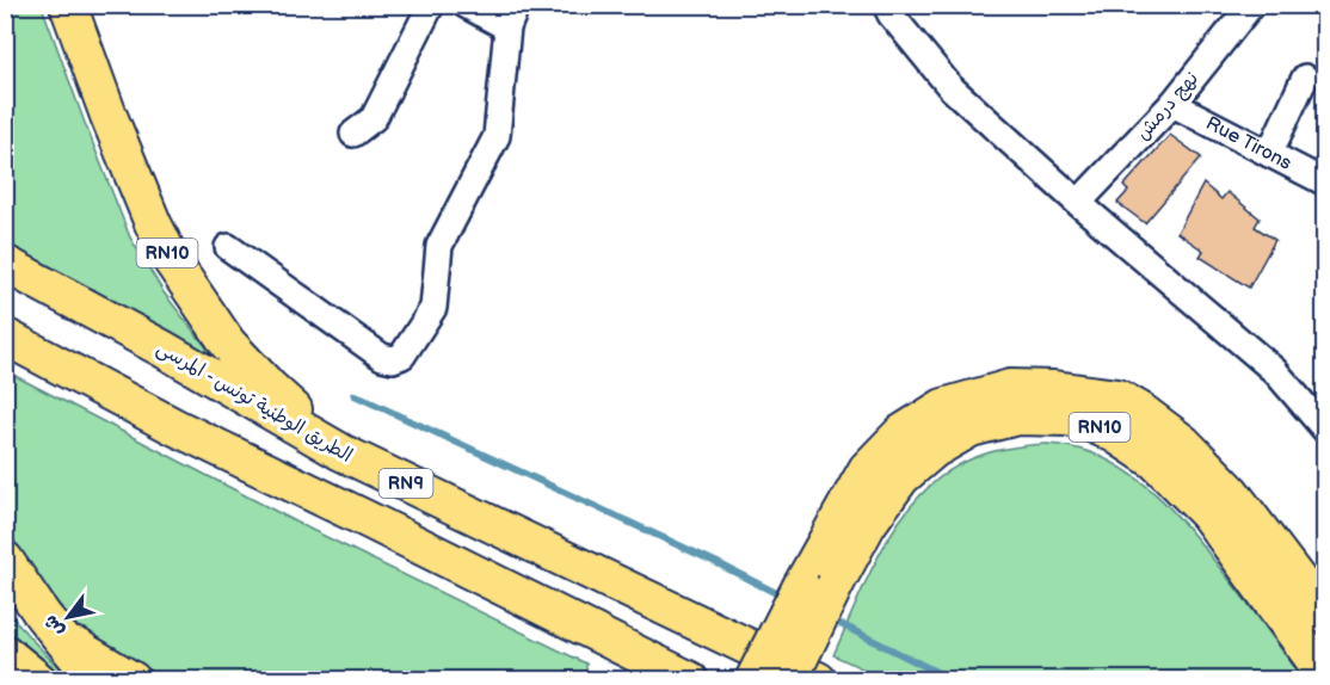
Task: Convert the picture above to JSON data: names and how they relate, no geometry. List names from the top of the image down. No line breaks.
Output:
{"streets":{"highway":["RN10","الطريق الوطنية تونس - المرسى","RN9"],"street":["نهج درمش","Rue Tirons"]},"crossings":[["نهج درمش","Rue Tirons"],["RN10","الطريق الوطنية تونس - المرسى"]],"north":"bottom left"}
